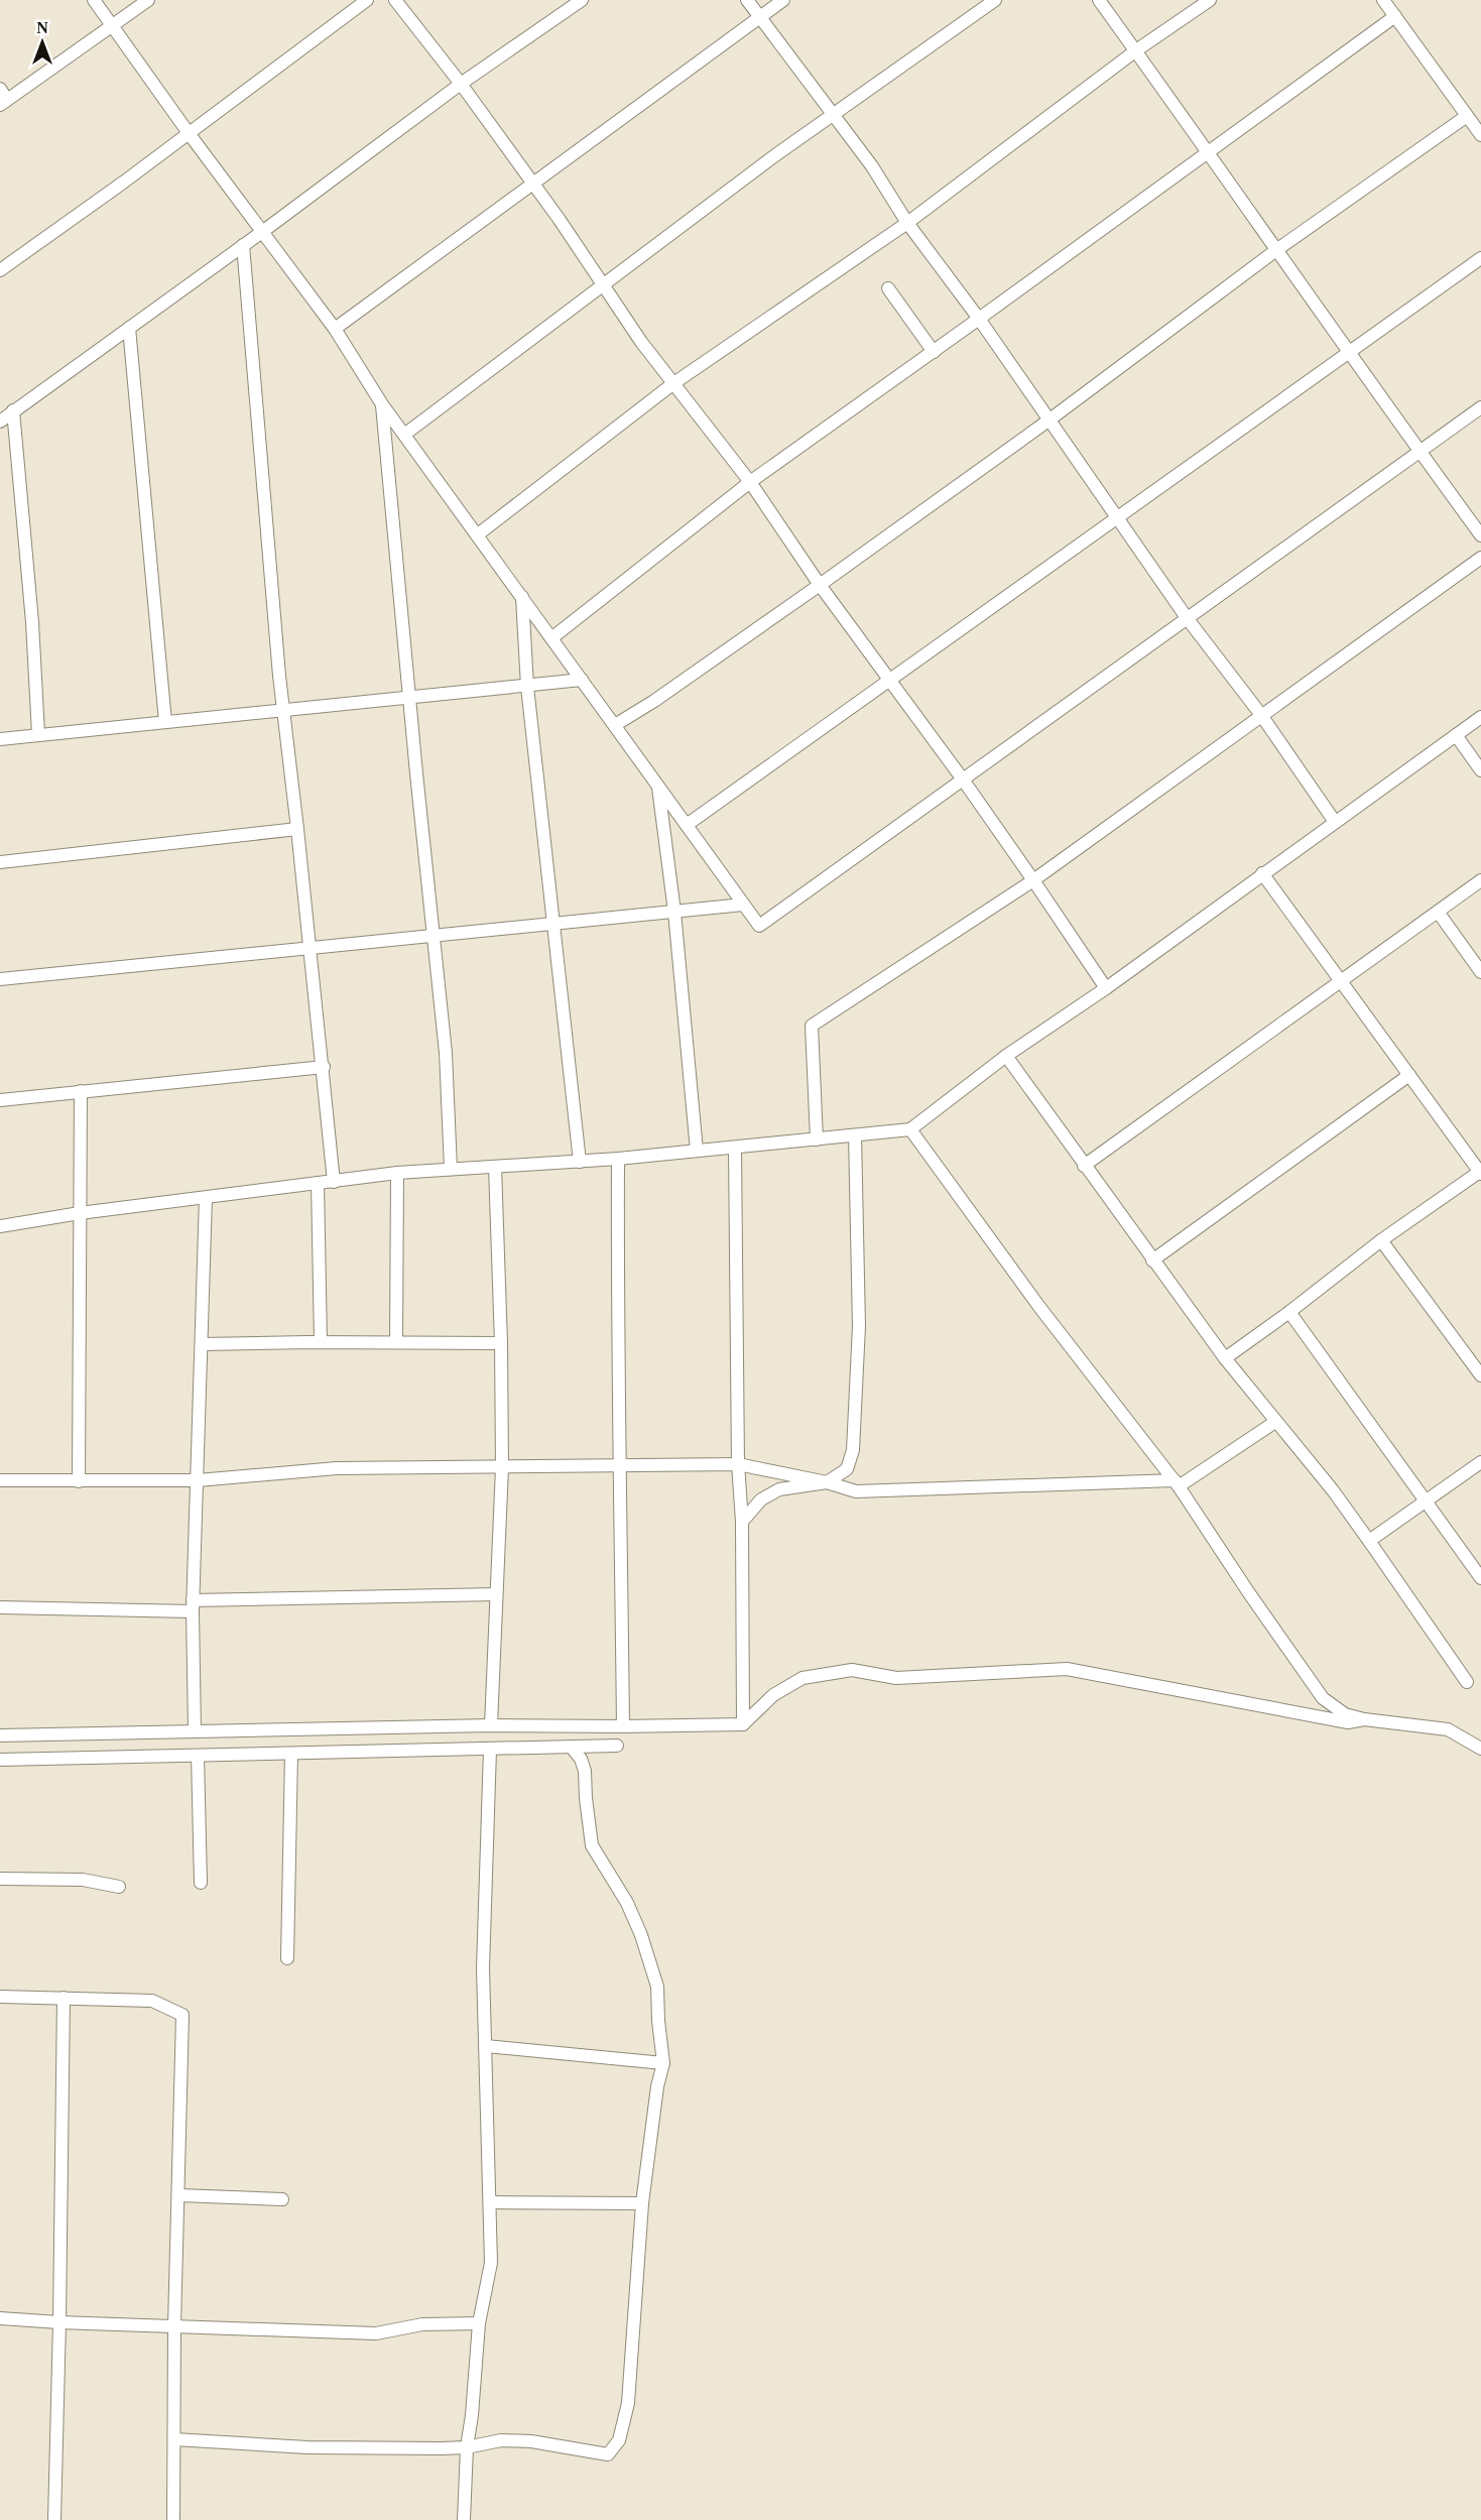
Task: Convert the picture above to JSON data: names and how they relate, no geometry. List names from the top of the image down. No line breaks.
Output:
{"north":"top"}
